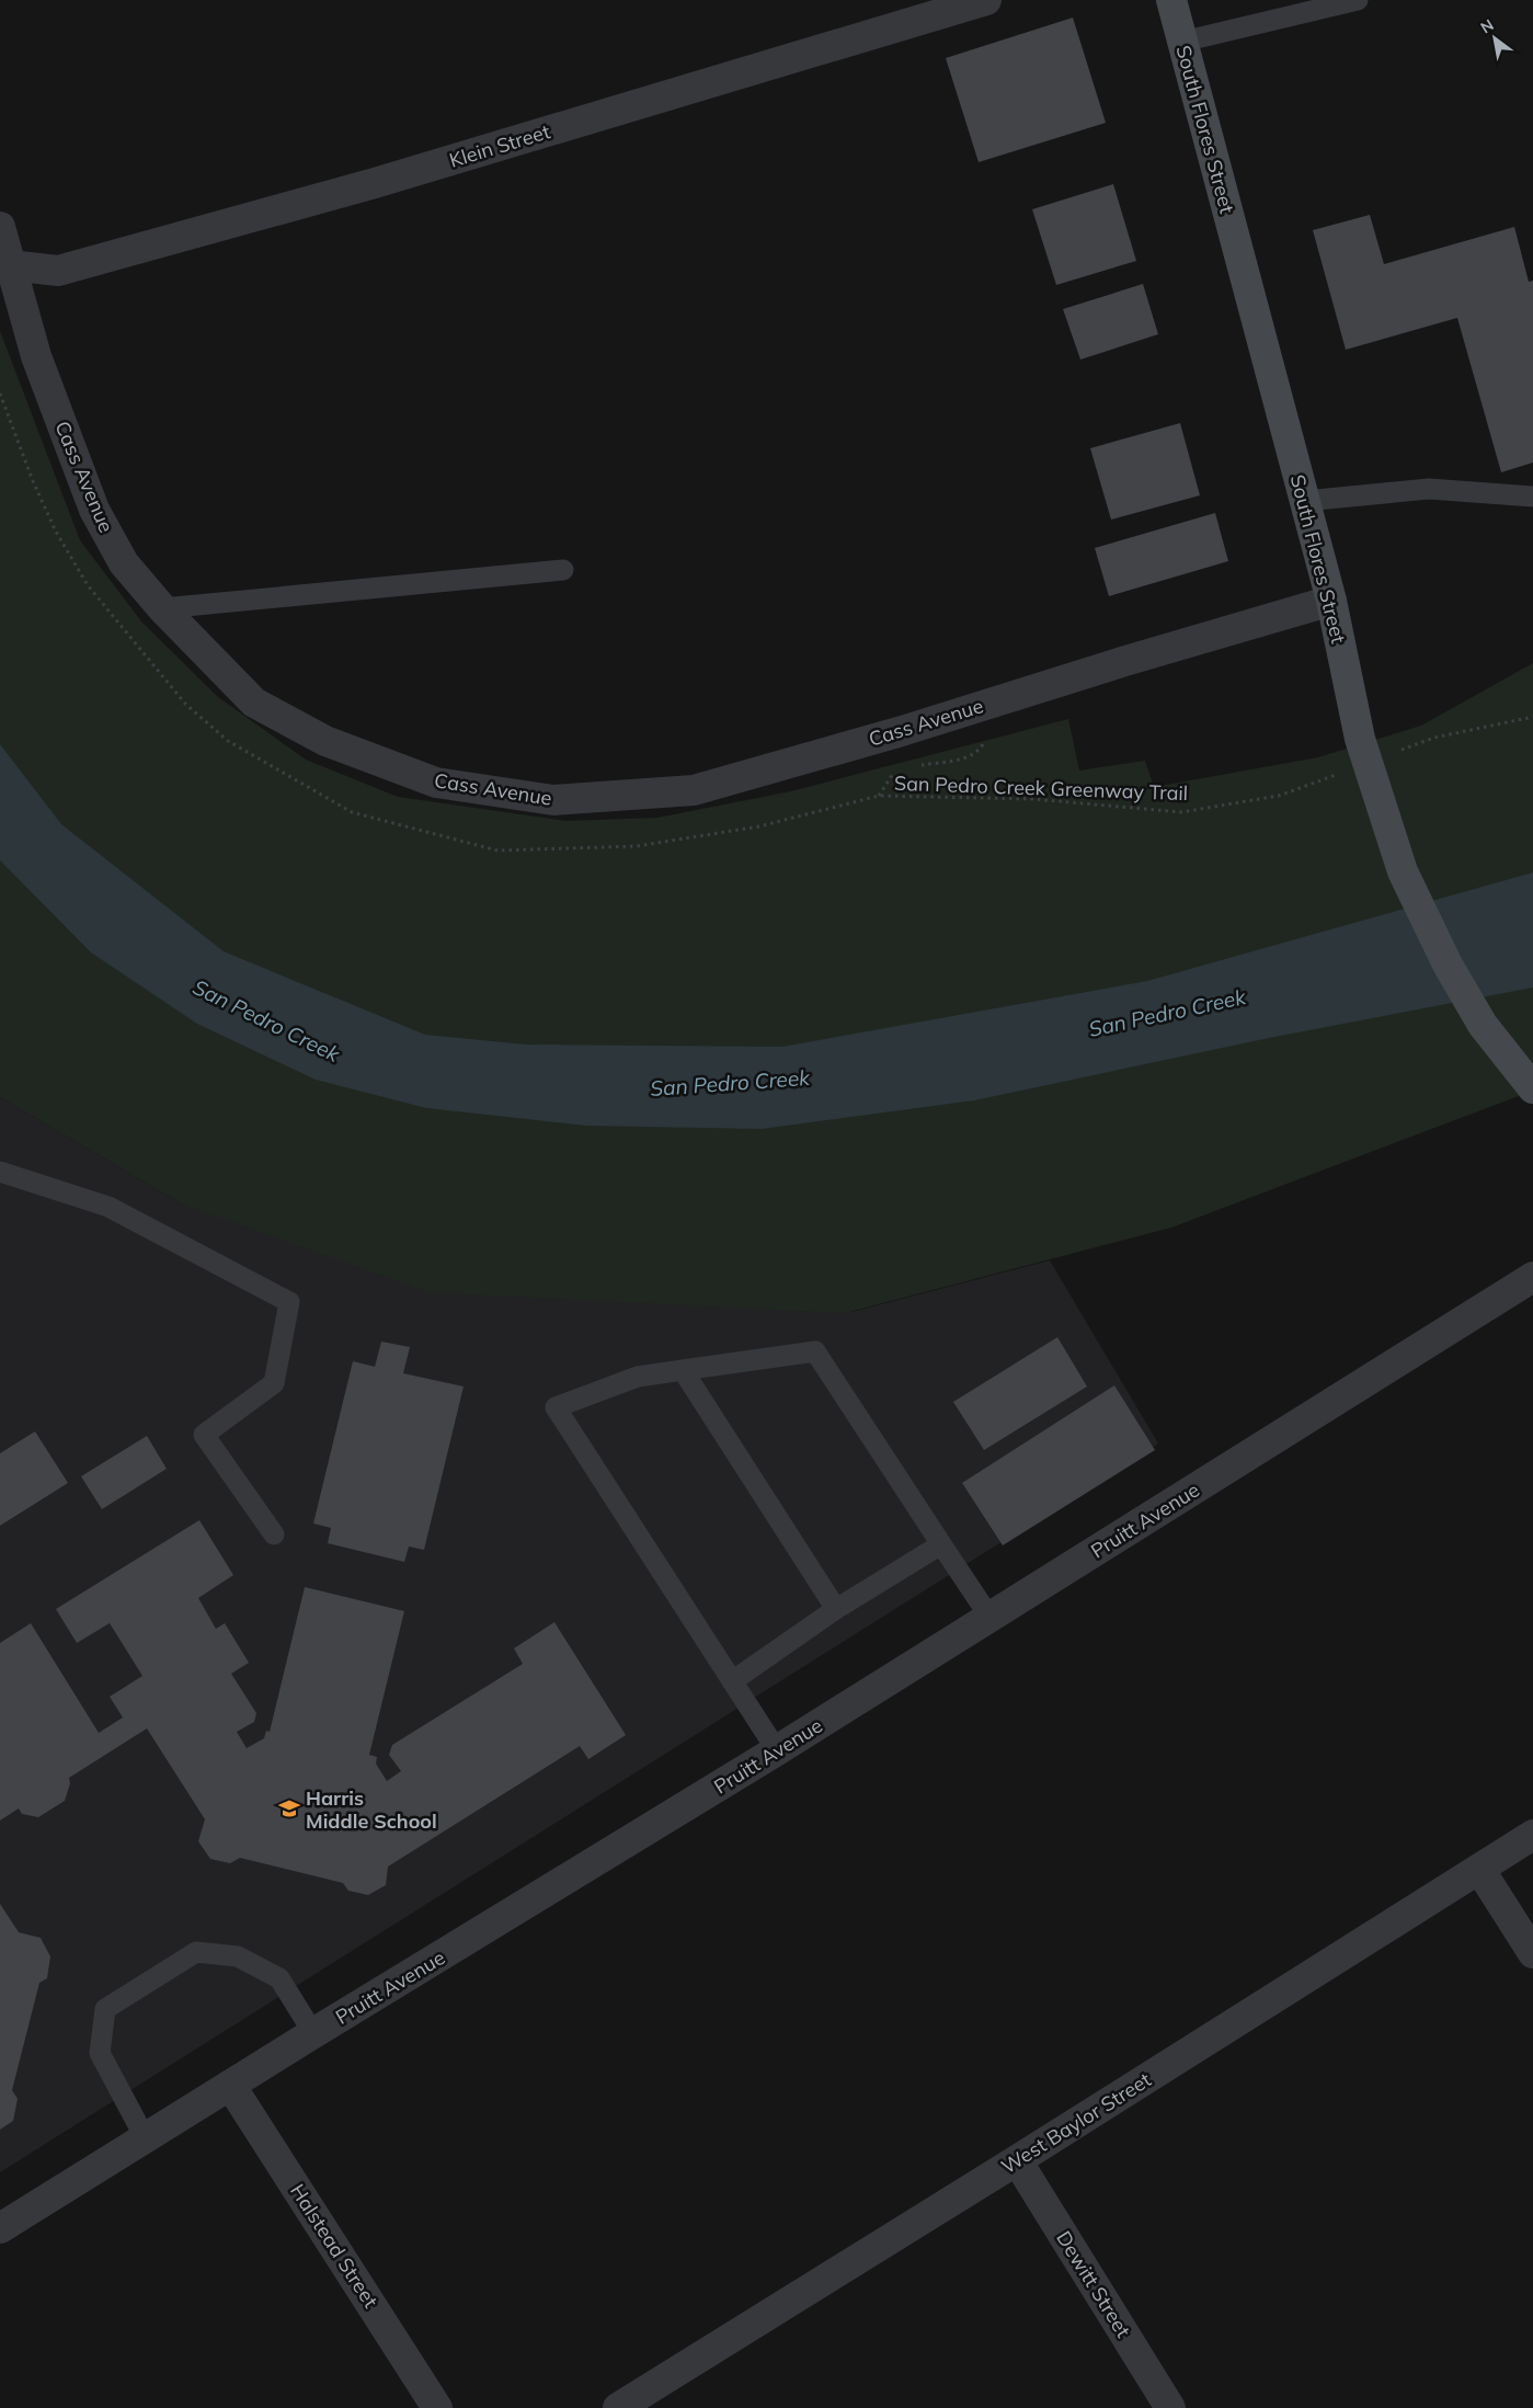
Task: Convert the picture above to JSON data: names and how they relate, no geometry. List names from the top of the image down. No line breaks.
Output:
{"streets":{"main road":["South Flores Street"],"street":["Klein Street","Cass Avenue","Pruitt Avenue","West Baylor Street","Halstead Street","Dewitt Street"],"path":["San Pedro Creek Greenway Trail"]},"crossings":[["South Flores Street","Cass Avenue"],["Klein Street","Cass Avenue"],["Pruitt Avenue","Halstead Street"],["West Baylor Street","Dewitt Street"]],"water":["San Pedro Creek"],"places":{"school or university":["Harris Middle School"]},"north":"top left"}
